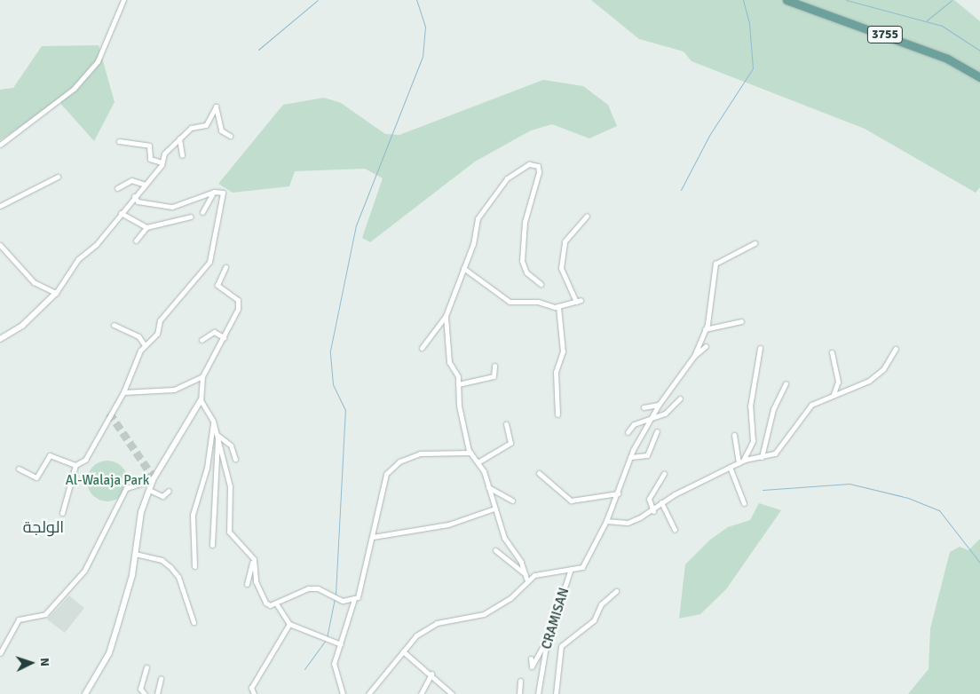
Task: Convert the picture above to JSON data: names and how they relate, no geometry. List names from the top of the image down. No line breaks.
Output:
{"streets":{"main road":["3755"],"street":["CRAMISAN"]},"districts":["الولجة"],"parks":["Al-Walaja Park"],"north":"right"}
